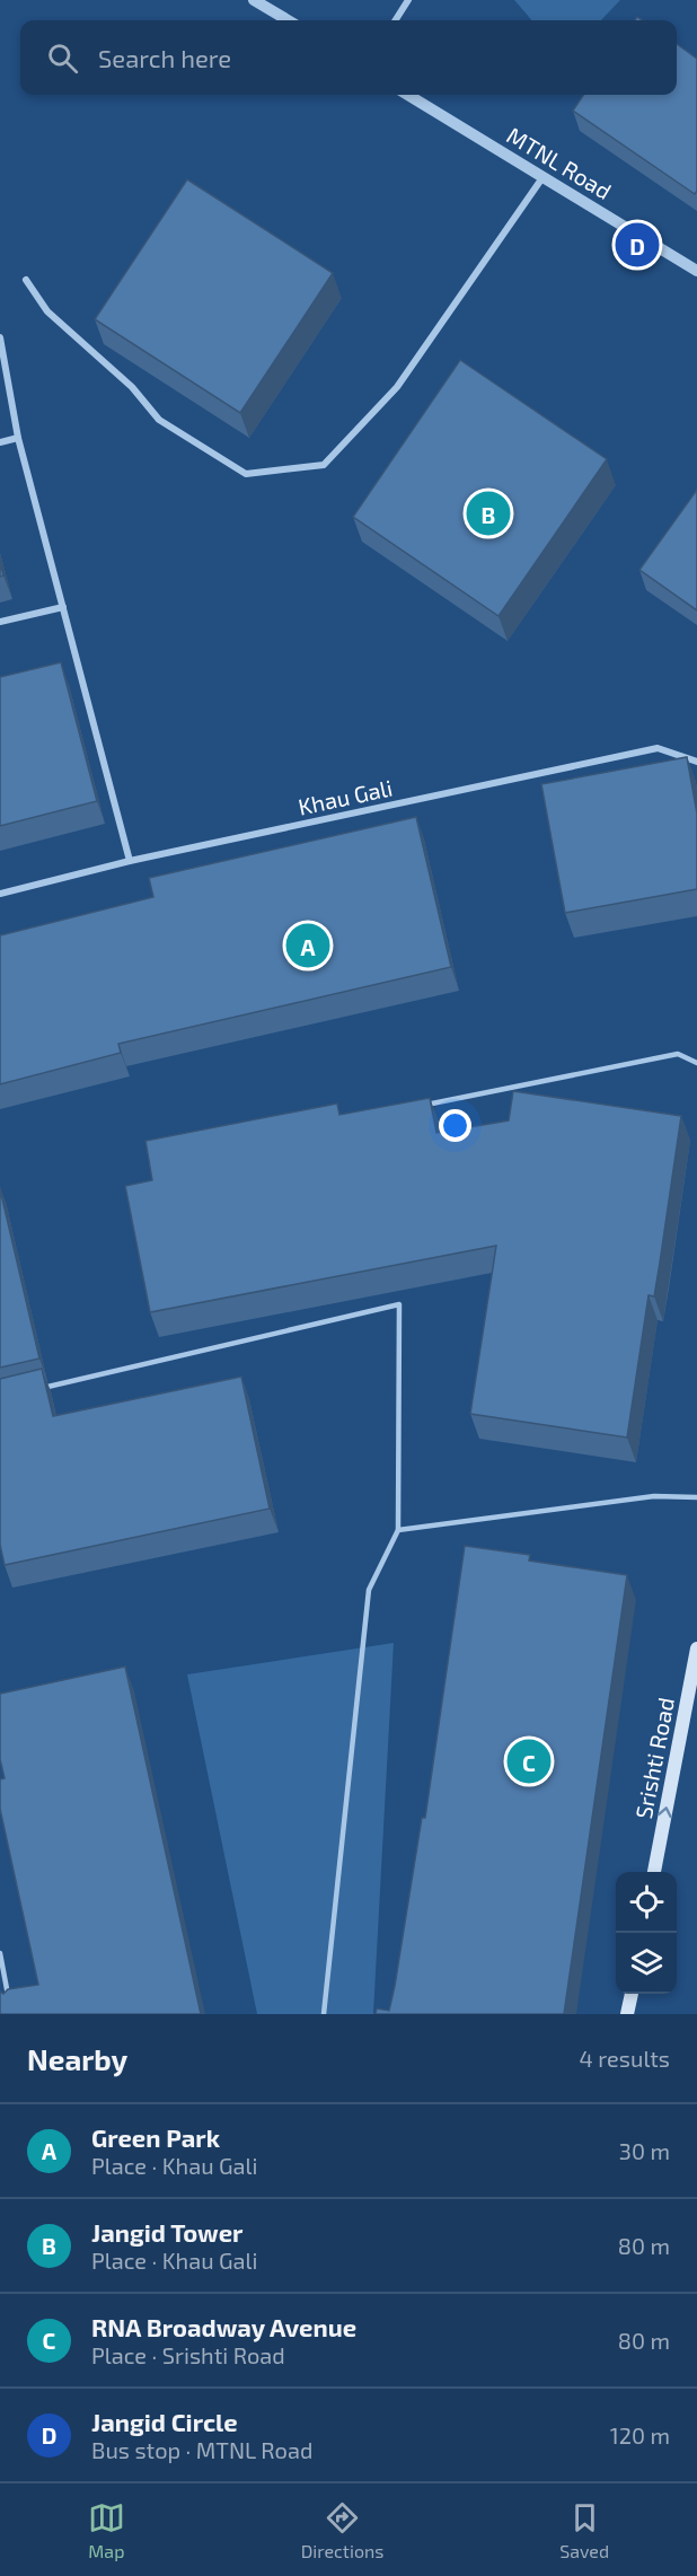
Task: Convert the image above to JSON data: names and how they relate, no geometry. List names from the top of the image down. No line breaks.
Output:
{"streets":{"main road":["Srishti Road"],"street":["MTNL Road","Khau Gali"]},"one_way":["Srishti Road"],"page":{"search":"Search here","pins":["D","B","A","C"],"heading":["Nearby","4 results"],"list":[{"mark":"A","name":"Green Park","note":"Place · Khau Gali","value":"30 m"},{"mark":"B","name":"Jangid Tower","note":"Place · Khau Gali","value":"80 m"},{"mark":"C","name":"RNA Broadway Avenue","note":"Place · Srishti Road","value":"80 m"},{"mark":"D","name":"Jangid Circle","note":"Bus stop · MTNL Road","value":"120 m"}],"nav":["Map","Directions","Saved"]}}
